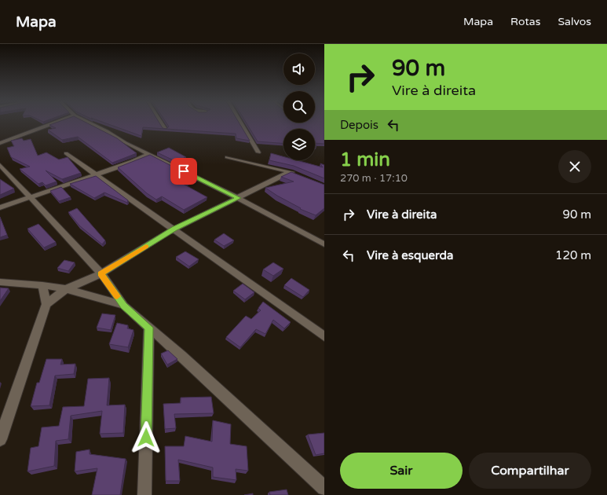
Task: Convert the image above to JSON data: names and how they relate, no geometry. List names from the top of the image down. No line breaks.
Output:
{"page":{"header":"Mapa","nav":["Mapa","Rotas","Salvos"],"turn":["90 m","Vire à direita"],"then":"Depois","heading":["1 min","270 m · 17:10"],"list":[{"name":"Vire à direita","value":"90 m"},{"name":"Vire à esquerda","value":"120 m"}],"buttons":["Sair","Compartilhar"]}}
